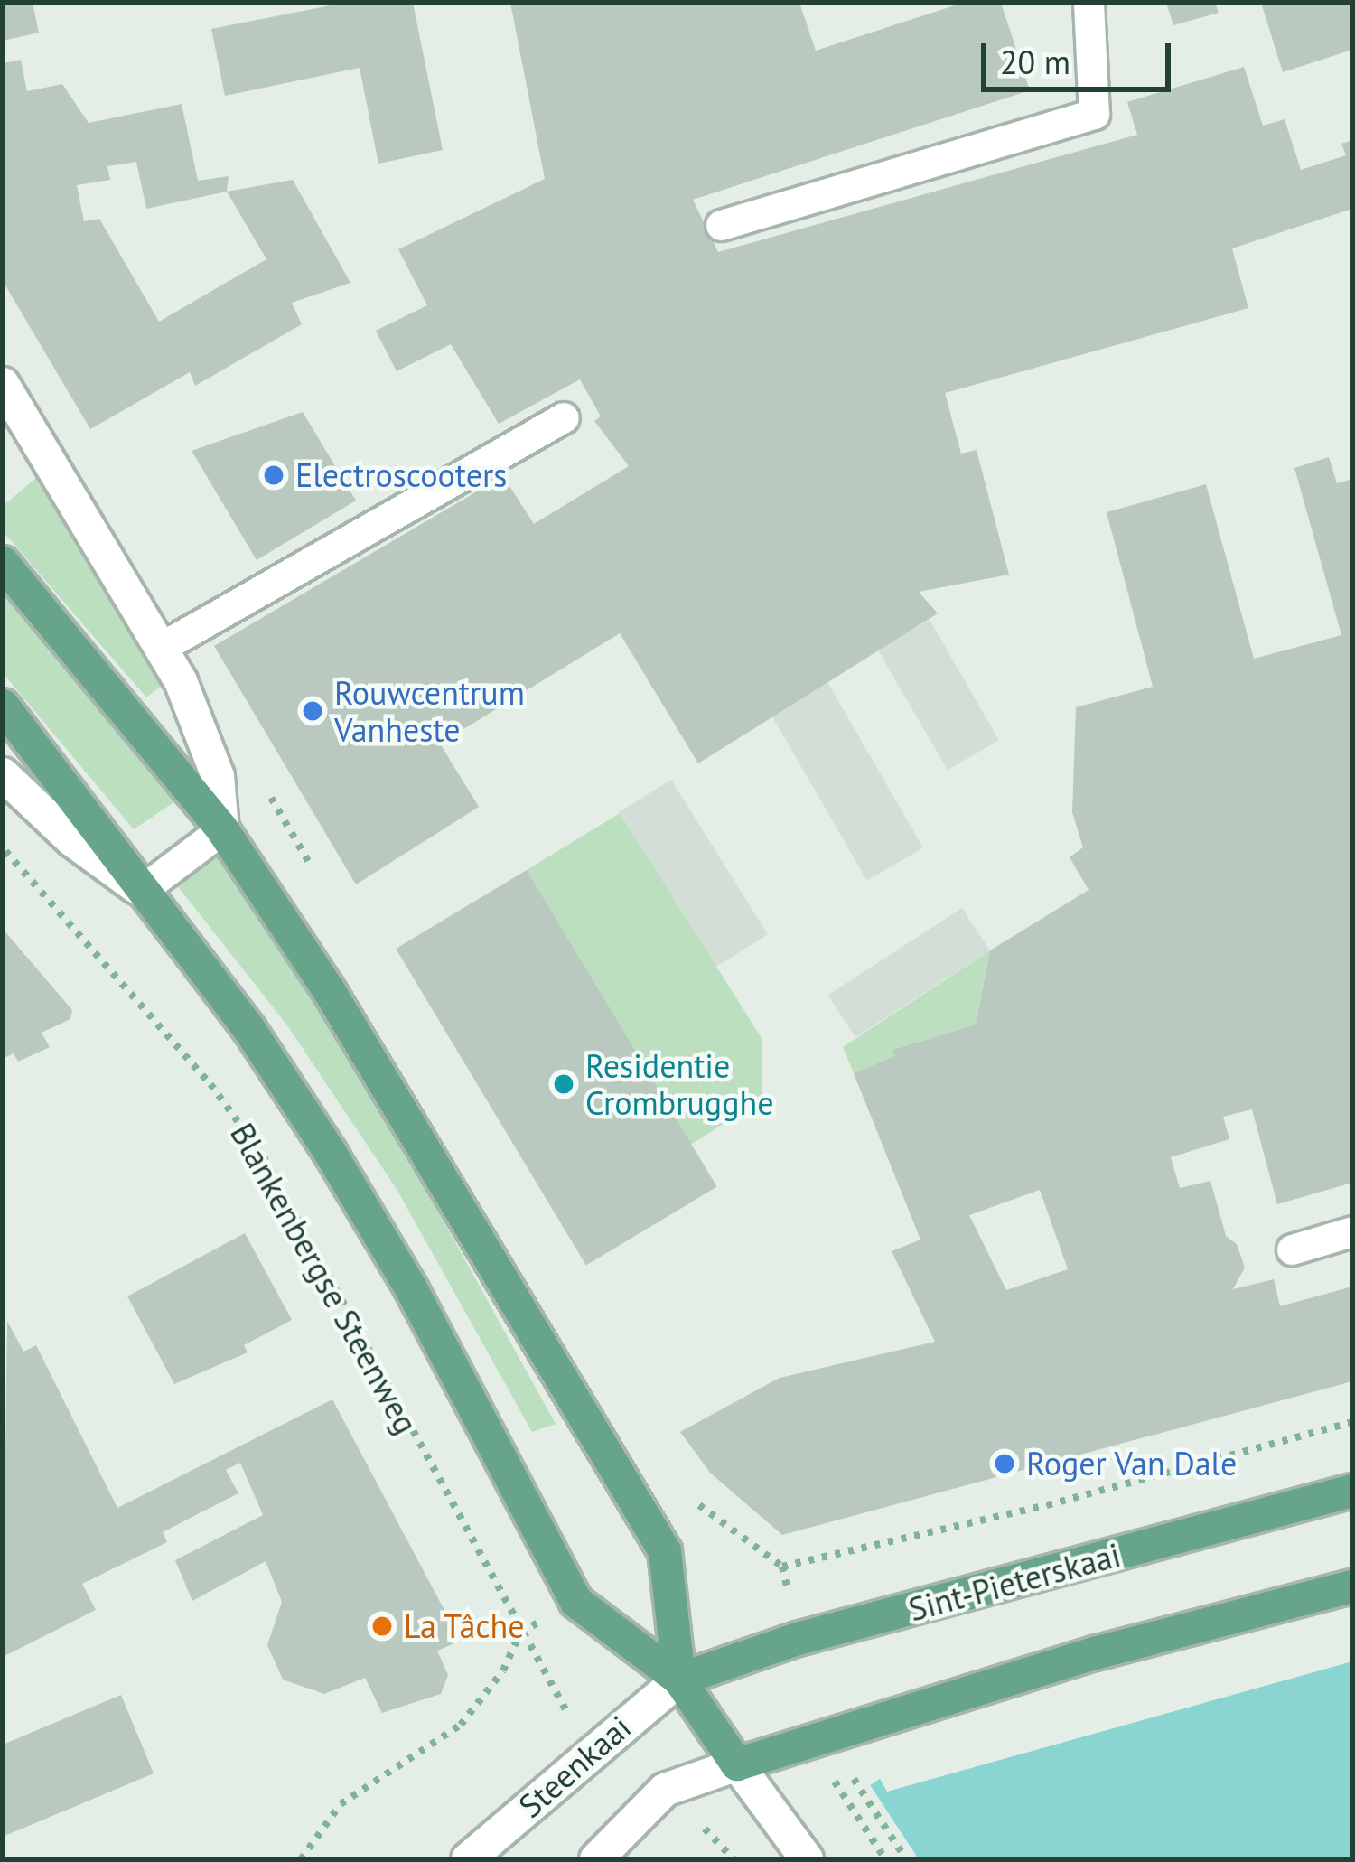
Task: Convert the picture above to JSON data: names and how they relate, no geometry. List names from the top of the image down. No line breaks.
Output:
{"streets":{"main road":["Blankenbergse Steenweg","Sint-Pieterskaai"],"street":["Steenkaai"]},"crossings":[["Blankenbergse Steenweg","Sint-Pieterskaai"],["Blankenbergse Steenweg","Steenkaai"],["Sint-Pieterskaai","Steenkaai"]],"places":["Electroscooters","Rouwcentrum Vanheste","Residentie Crombrugghe","Roger Van Dale","La Tâche"],"scale_bar":"20 m"}
